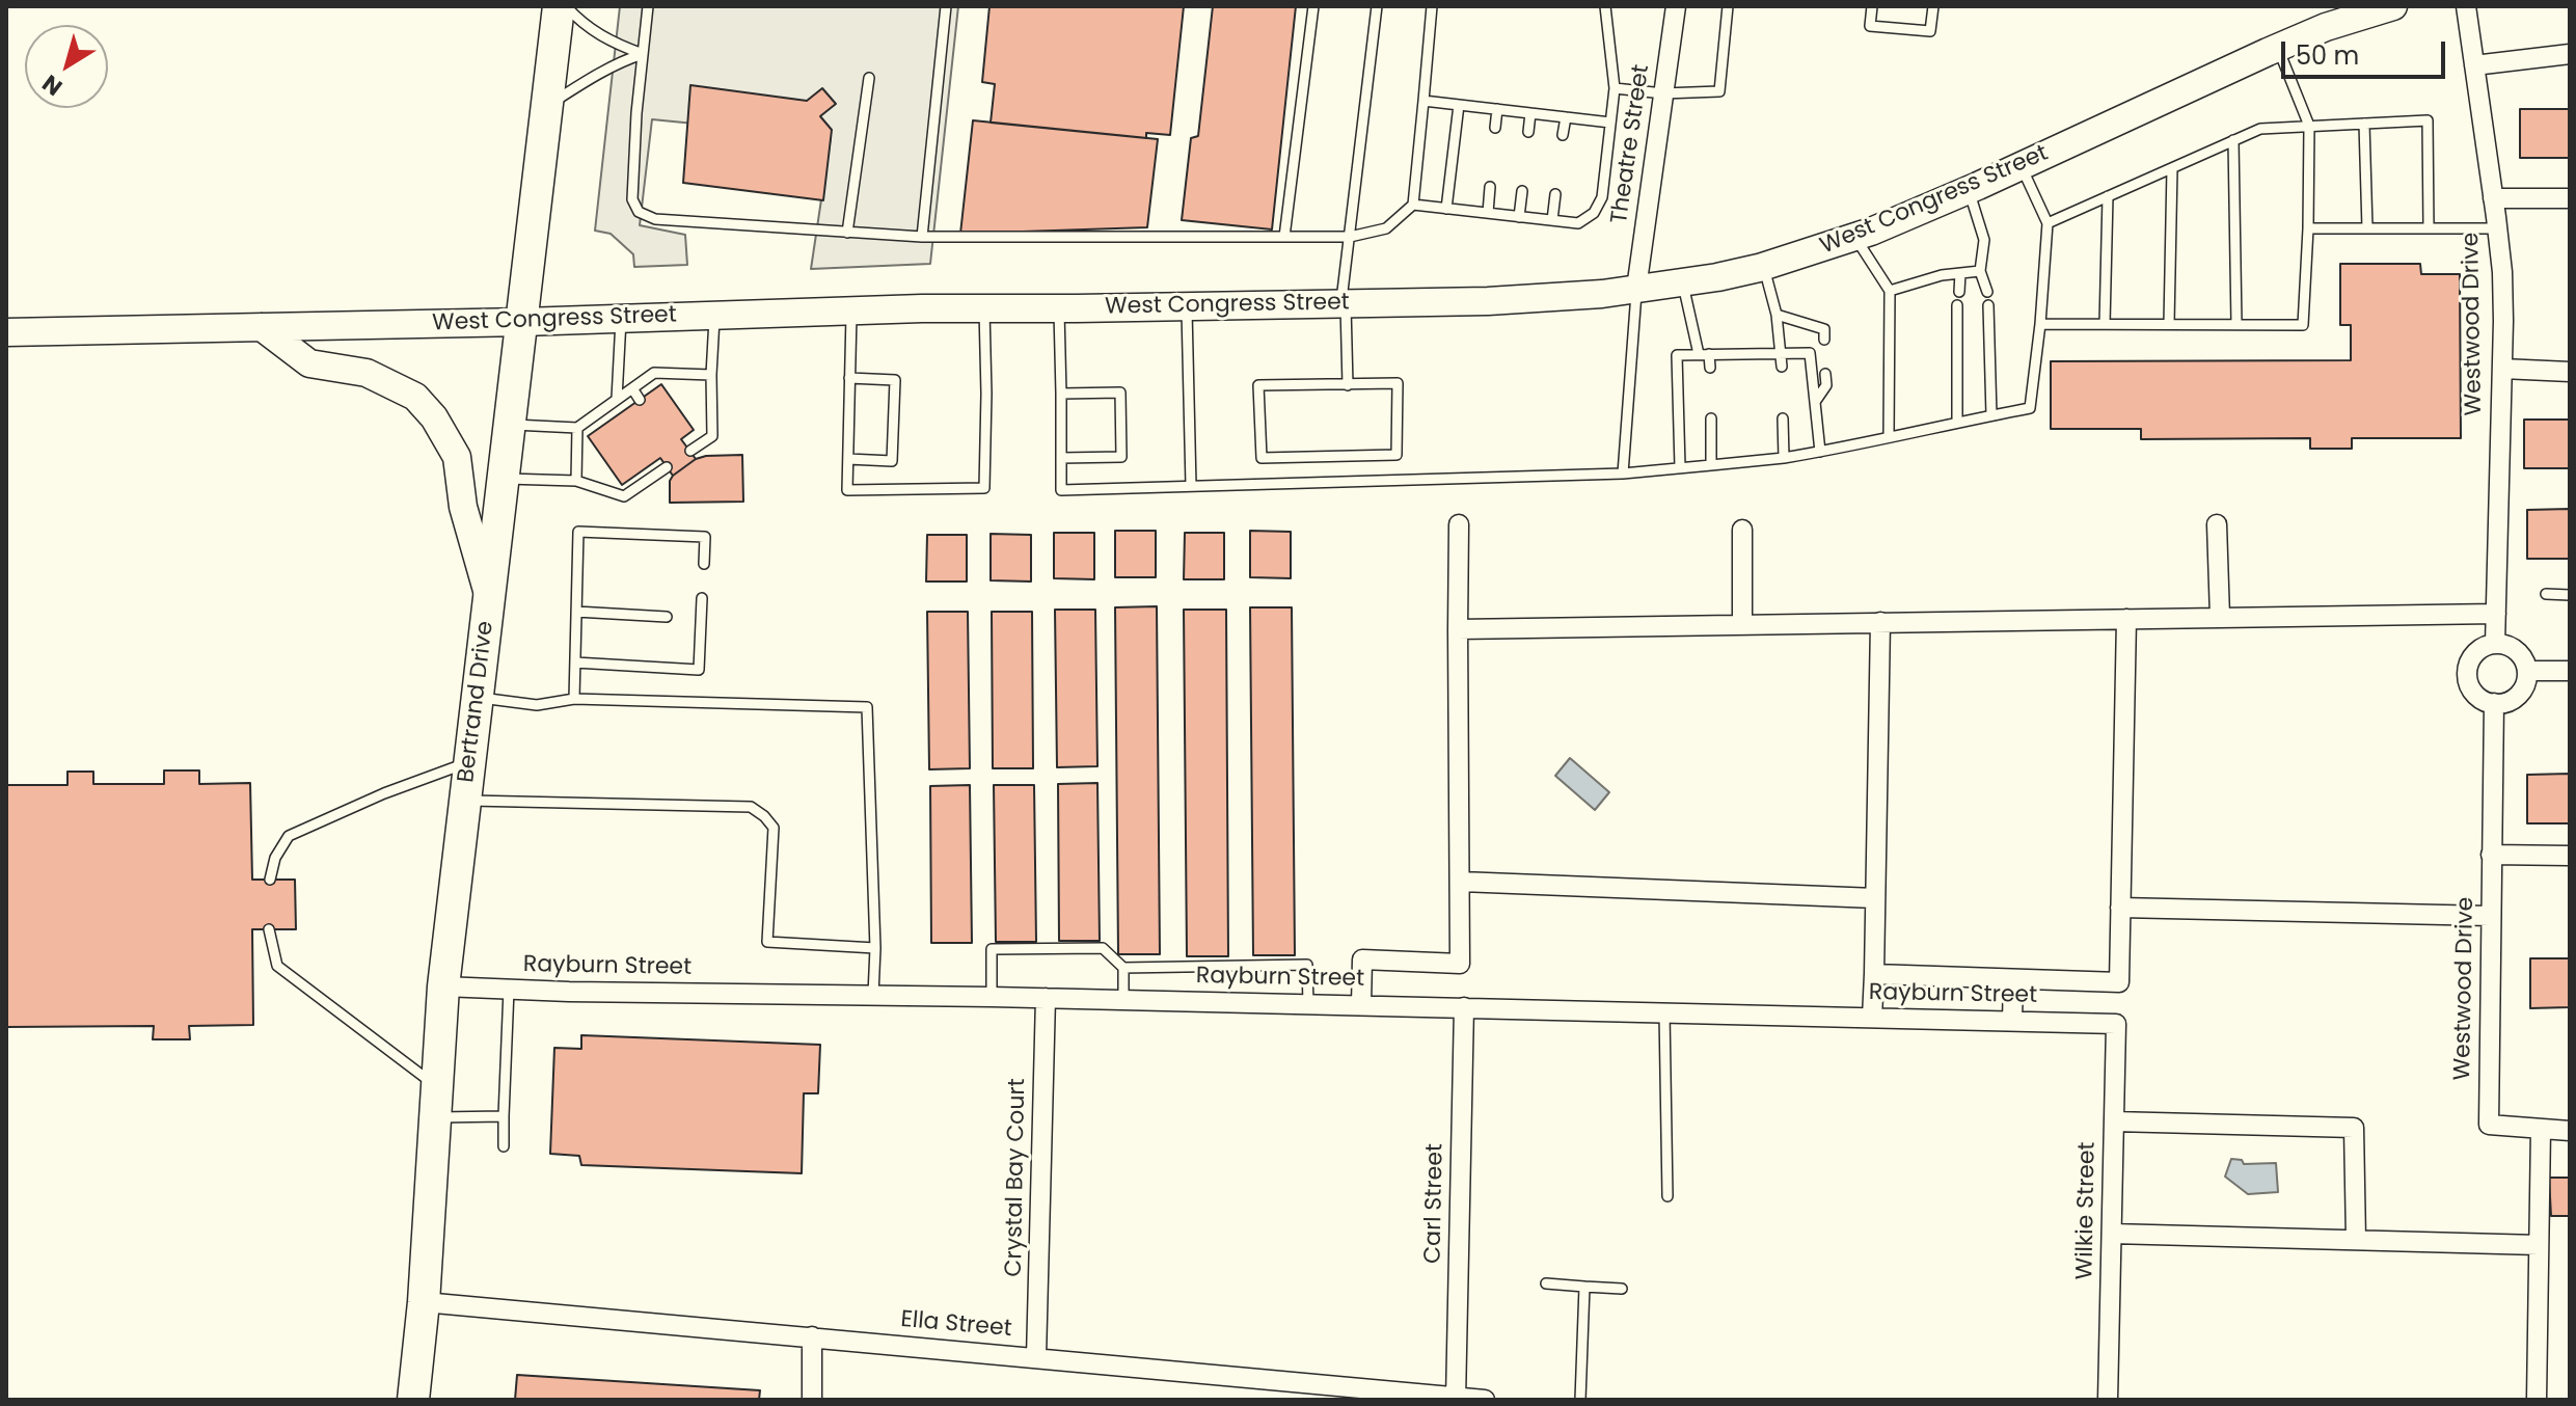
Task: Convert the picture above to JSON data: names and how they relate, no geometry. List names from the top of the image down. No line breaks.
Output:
{"streets":{"main road":["West Congress Street","Bertrand Drive"],"street":["Theatre Street","Westwood Drive","Rayburn Street","Crystal Bay Court","Carl Street","Wilkie Street","Ella Street"]},"crossings":[["Theatre Street","West Congress Street"],["West Congress Street","Bertrand Drive"],["Bertrand Drive","Rayburn Street"],["Bertrand Drive","Ella Street"],["Rayburn Street","Crystal Bay Court"],["Rayburn Street","Carl Street"],["Rayburn Street","Wilkie Street"],["Crystal Bay Court","Ella Street"],["Carl Street","Ella Street"]],"scale_bar":"50 m","north":"bottom left"}
